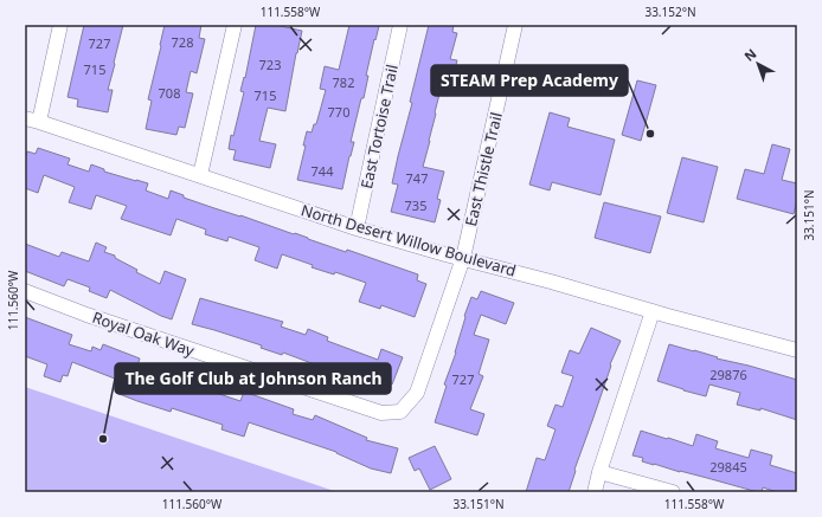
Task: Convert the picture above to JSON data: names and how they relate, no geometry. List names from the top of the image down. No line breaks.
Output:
{"streets":{"street":["East Tortoise Trail","East Thistle Trail","North Desert Willow Boulevard","Royal Oak Way"]},"crossings":[["East Tortoise Trail","North Desert Willow Boulevard"],["East Thistle Trail","North Desert Willow Boulevard"],["East Thistle Trail","Royal Oak Way"],["North Desert Willow Boulevard","Royal Oak Way"]],"places":["STEAM Prep Academy","The Golf Club at Johnson Ranch"],"house_numbers":["728","727","723","715","782","708","715","770","744","747","735","29876","727","29845"],"north":"top left","coordinates":["111.558°W","33.152°N","33.151°N","111.560°W"]}
